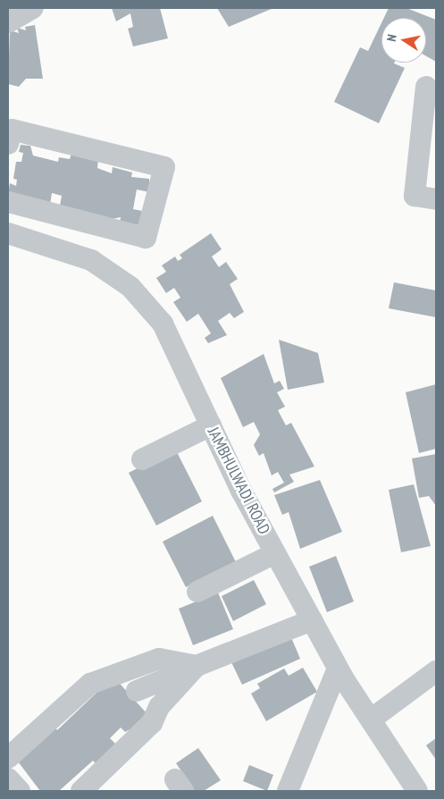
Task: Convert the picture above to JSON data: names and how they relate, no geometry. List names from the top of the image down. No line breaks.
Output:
{"streets":{"street":["JAMBHULWADI ROAD"]},"north":"left"}
